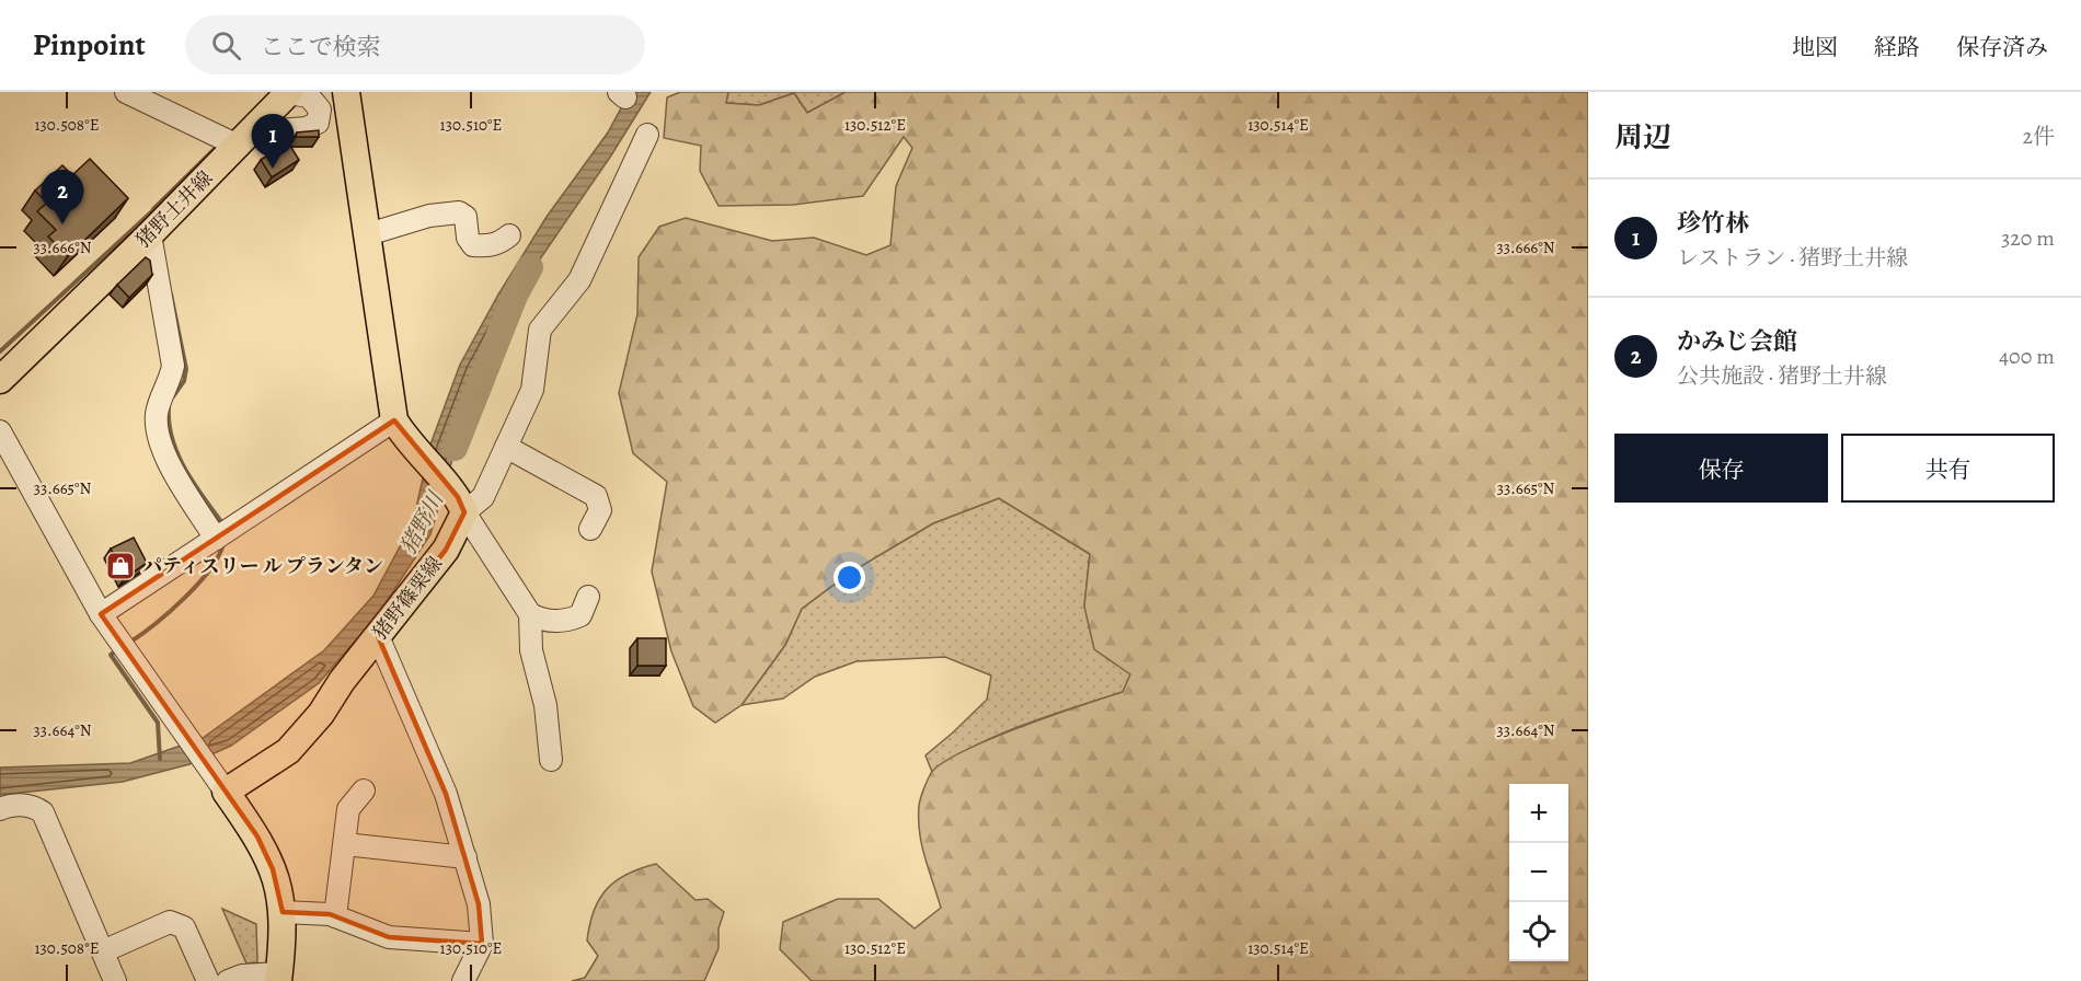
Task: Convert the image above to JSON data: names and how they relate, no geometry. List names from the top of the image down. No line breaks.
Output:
{"streets":{"main road":["猪野土井線","猪野篠栗線"]},"water":["猪野川"],"places":{"shop":["パティスリー ル プランタン"]},"page":{"header":"Pinpoint","search":"ここで検索","nav":["地図","経路","保存済み"],"heading":["周辺","2件"],"pins":["1","2"],"list":[{"mark":"1","name":"珍竹林","note":"レストラン · 猪野土井線","value":"320 m"},{"mark":"2","name":"かみじ会館","note":"公共施設 · 猪野土井線","value":"400 m"}],"buttons":["保存","共有"],"map_buttons":["+","−"]},"coordinates":["130.508°E","130.510°E","130.512°E","130.514°E","33.666°N","33.665°N","33.664°N"]}
